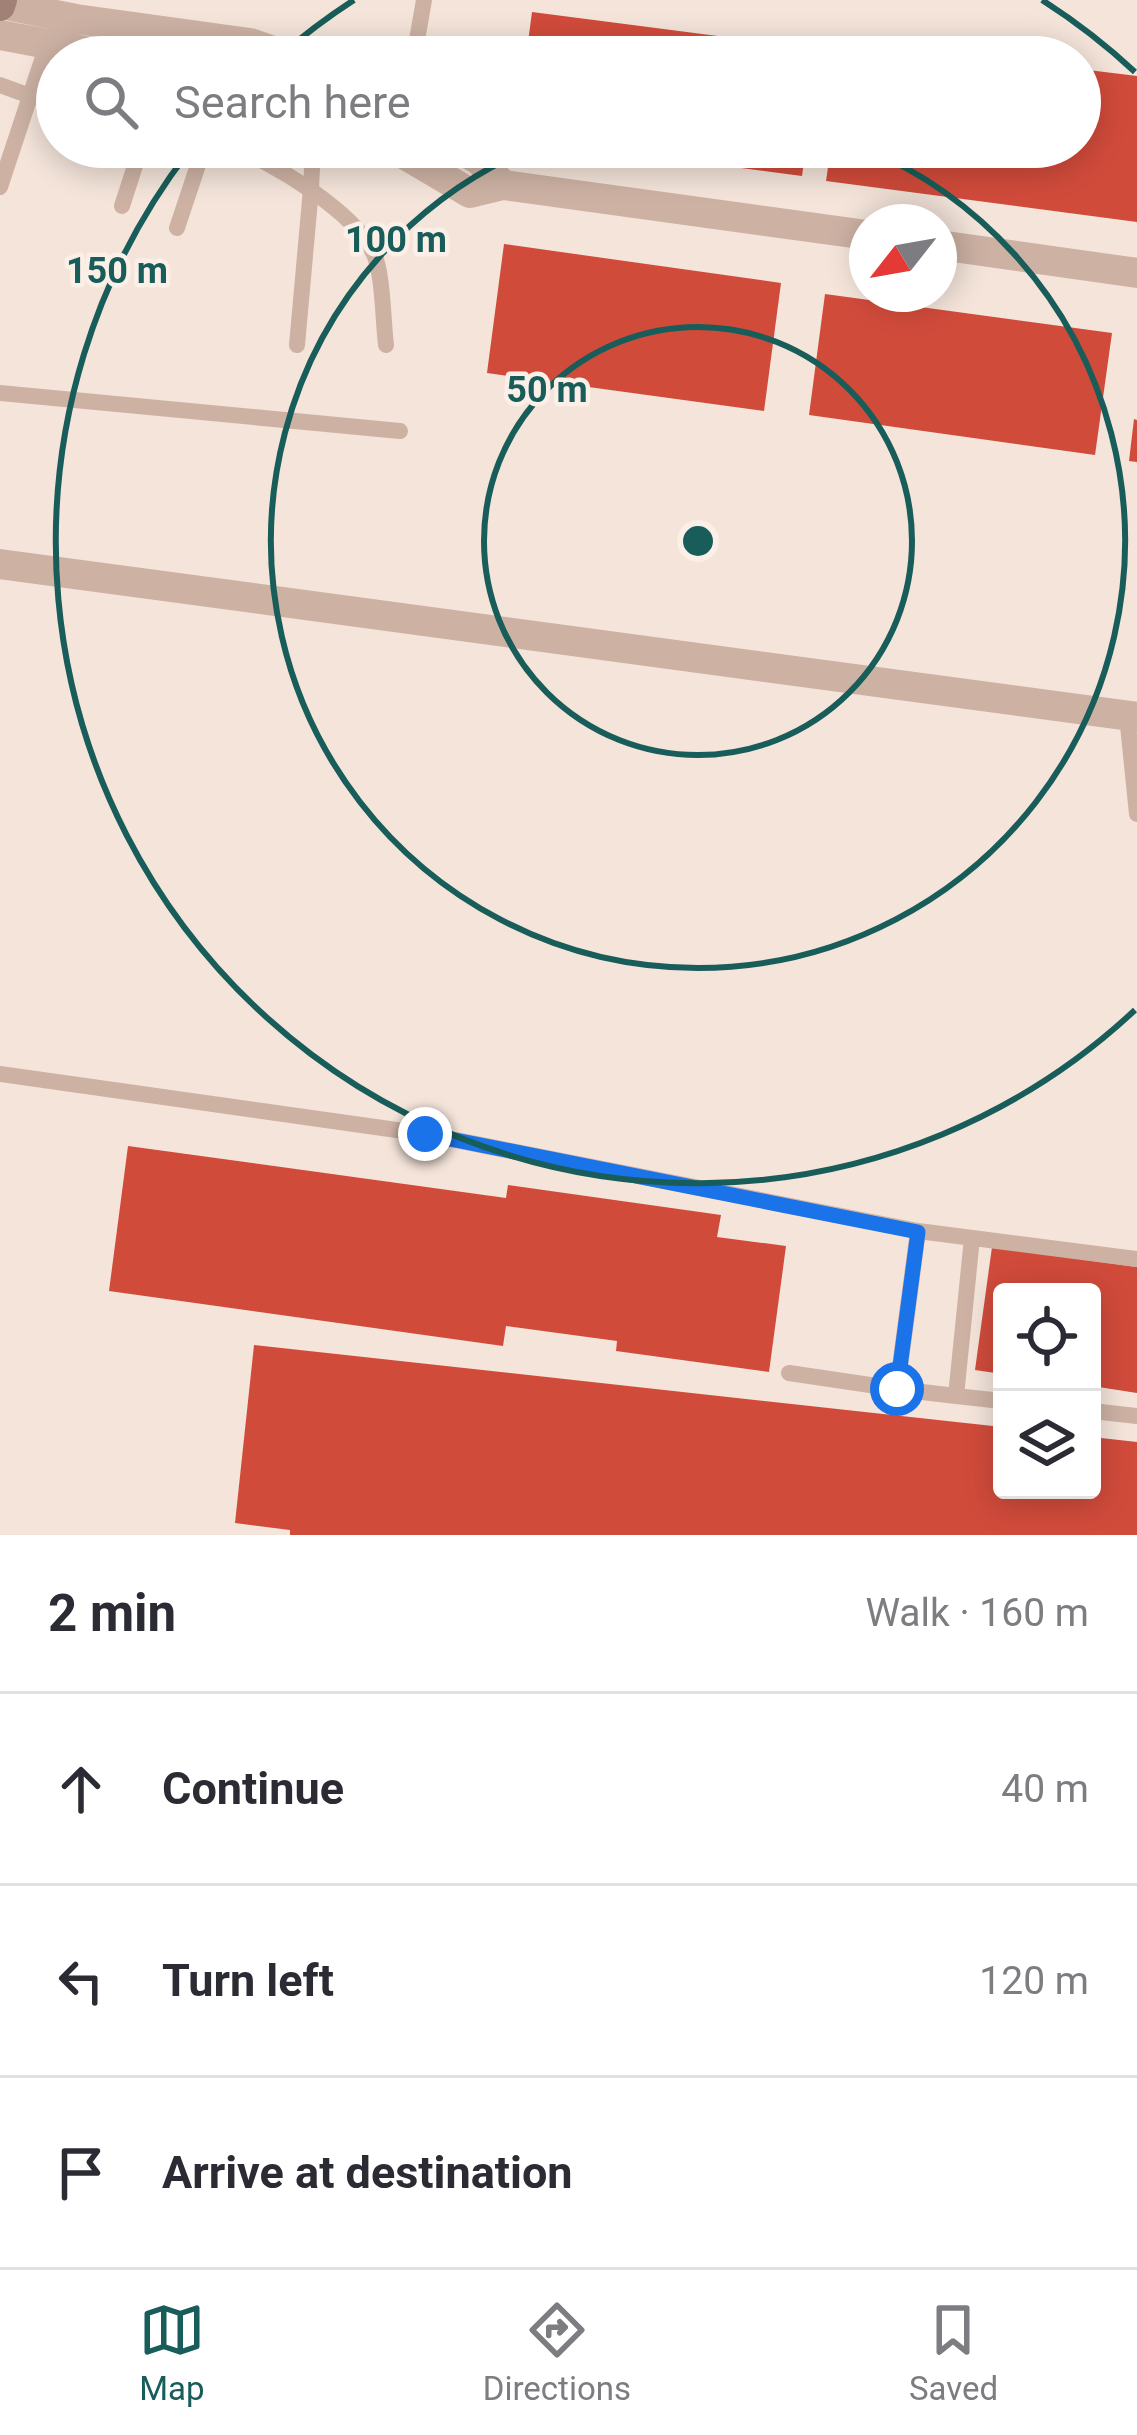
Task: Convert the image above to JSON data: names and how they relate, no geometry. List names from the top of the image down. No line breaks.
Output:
{"north":"bottom left","page":{"search":"Search here","heading":["2 min","Walk · 160 m"],"list":[["Continue","40 m"],["Turn left","120 m"],"Arrive at destination"],"nav":["Map","Directions","Saved"]},"rings":["100 m","150 m","50 m"]}
